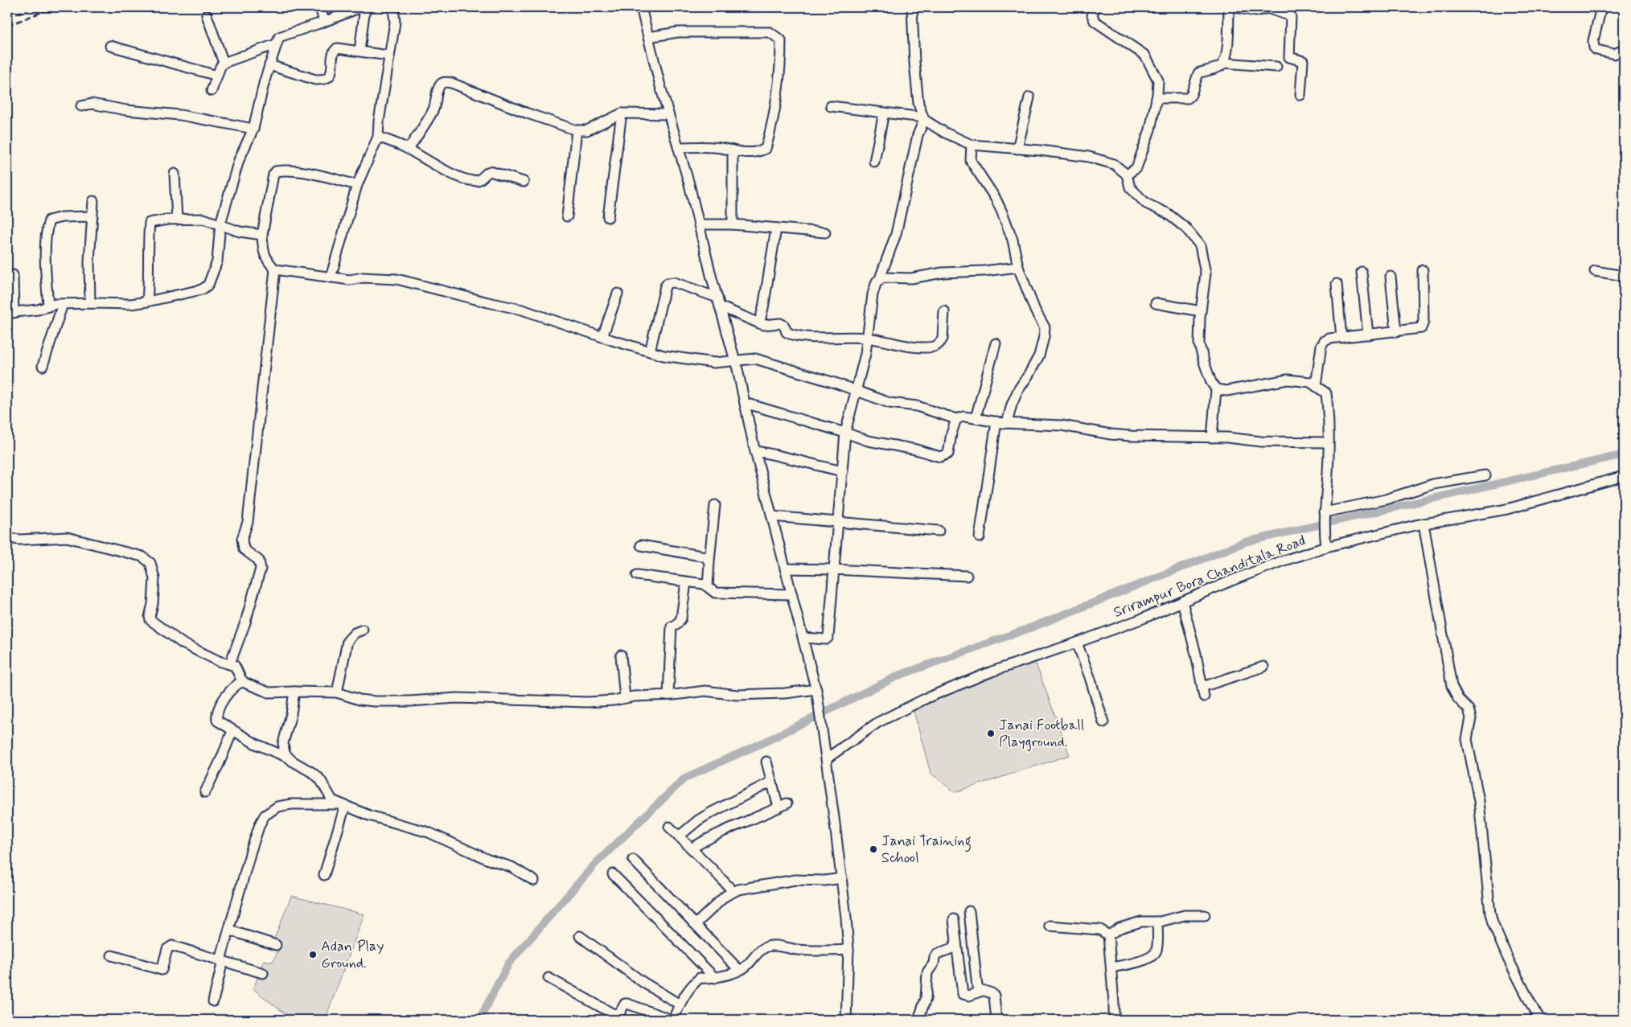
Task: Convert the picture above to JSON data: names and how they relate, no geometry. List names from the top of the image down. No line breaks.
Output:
{"streets":{"street":["Srirampur Bora Chanditala Road"]},"places":["Janai Football Playground.","Janai Training School","Adan Play Ground."]}
